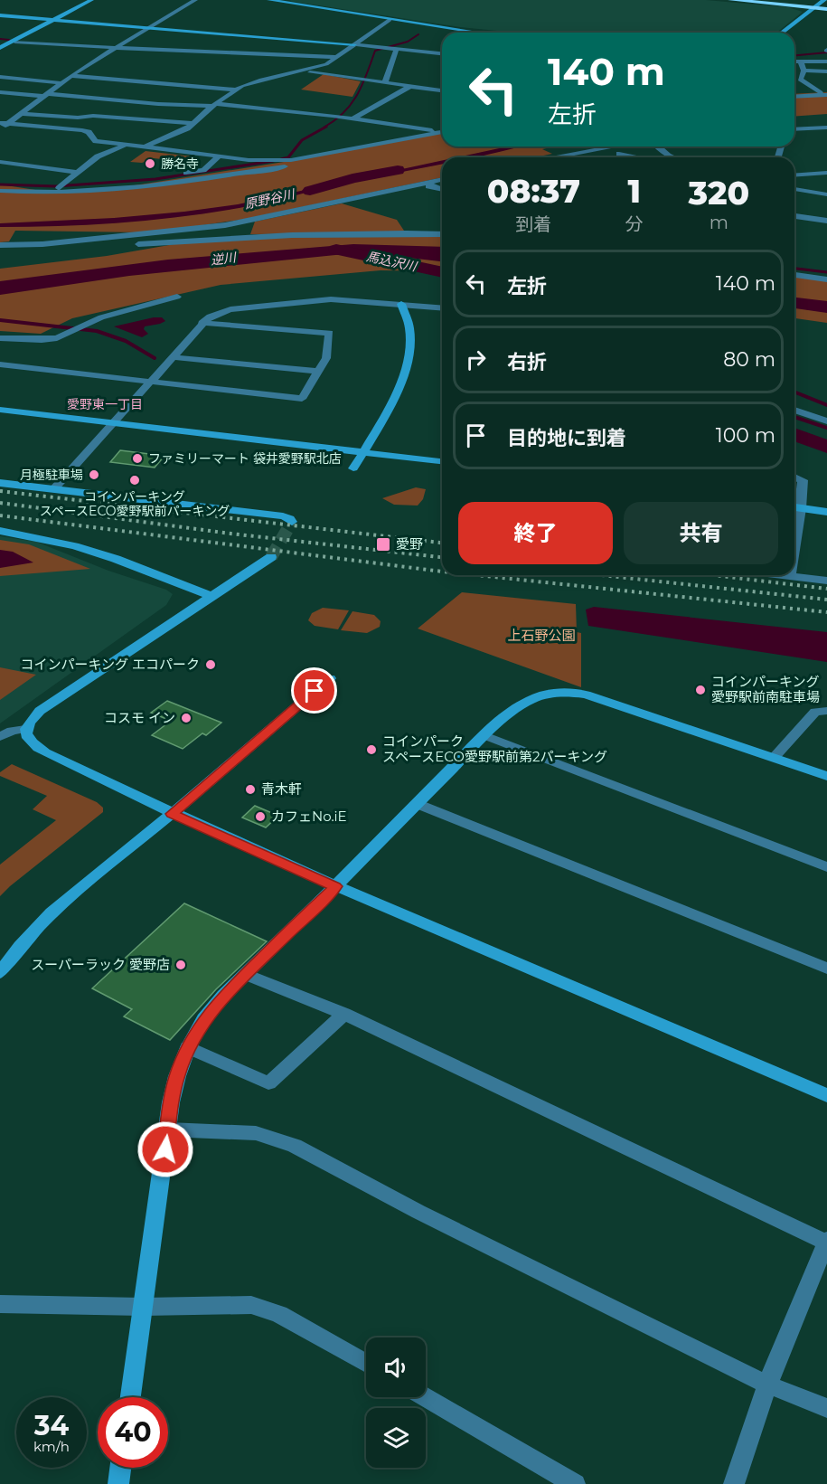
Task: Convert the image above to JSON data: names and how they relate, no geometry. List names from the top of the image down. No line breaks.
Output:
{"districts":["愛野東一丁目"],"water":["原野谷川","逆川","馬込沢川"],"parks":["上石野公園"],"places":{"other":["勝名寺","ファミリーマート 袋井愛野駅北店","月極駐車場","コインパーキング スペースECO愛野駅前パーキング","コインパーキング エコパーク","コインパーキング 愛野駅前南駐車場","コスモ イン","コインパーク スペースECO愛野駅前第2パーキング","青木軒","カフェNo.iE","スーパーラック 愛野店"],"transit":["愛野"]},"page":{"turn":["140 m","左折"],"eta":["08:37","到着","1","分","320","m"],"list":[{"name":"左折","value":"140 m"},{"name":"右折","value":"80 m"},{"name":"目的地に到着","value":"100 m"}],"buttons":["終了","共有"],"speed":"34 km/h","limit":"40"}}
